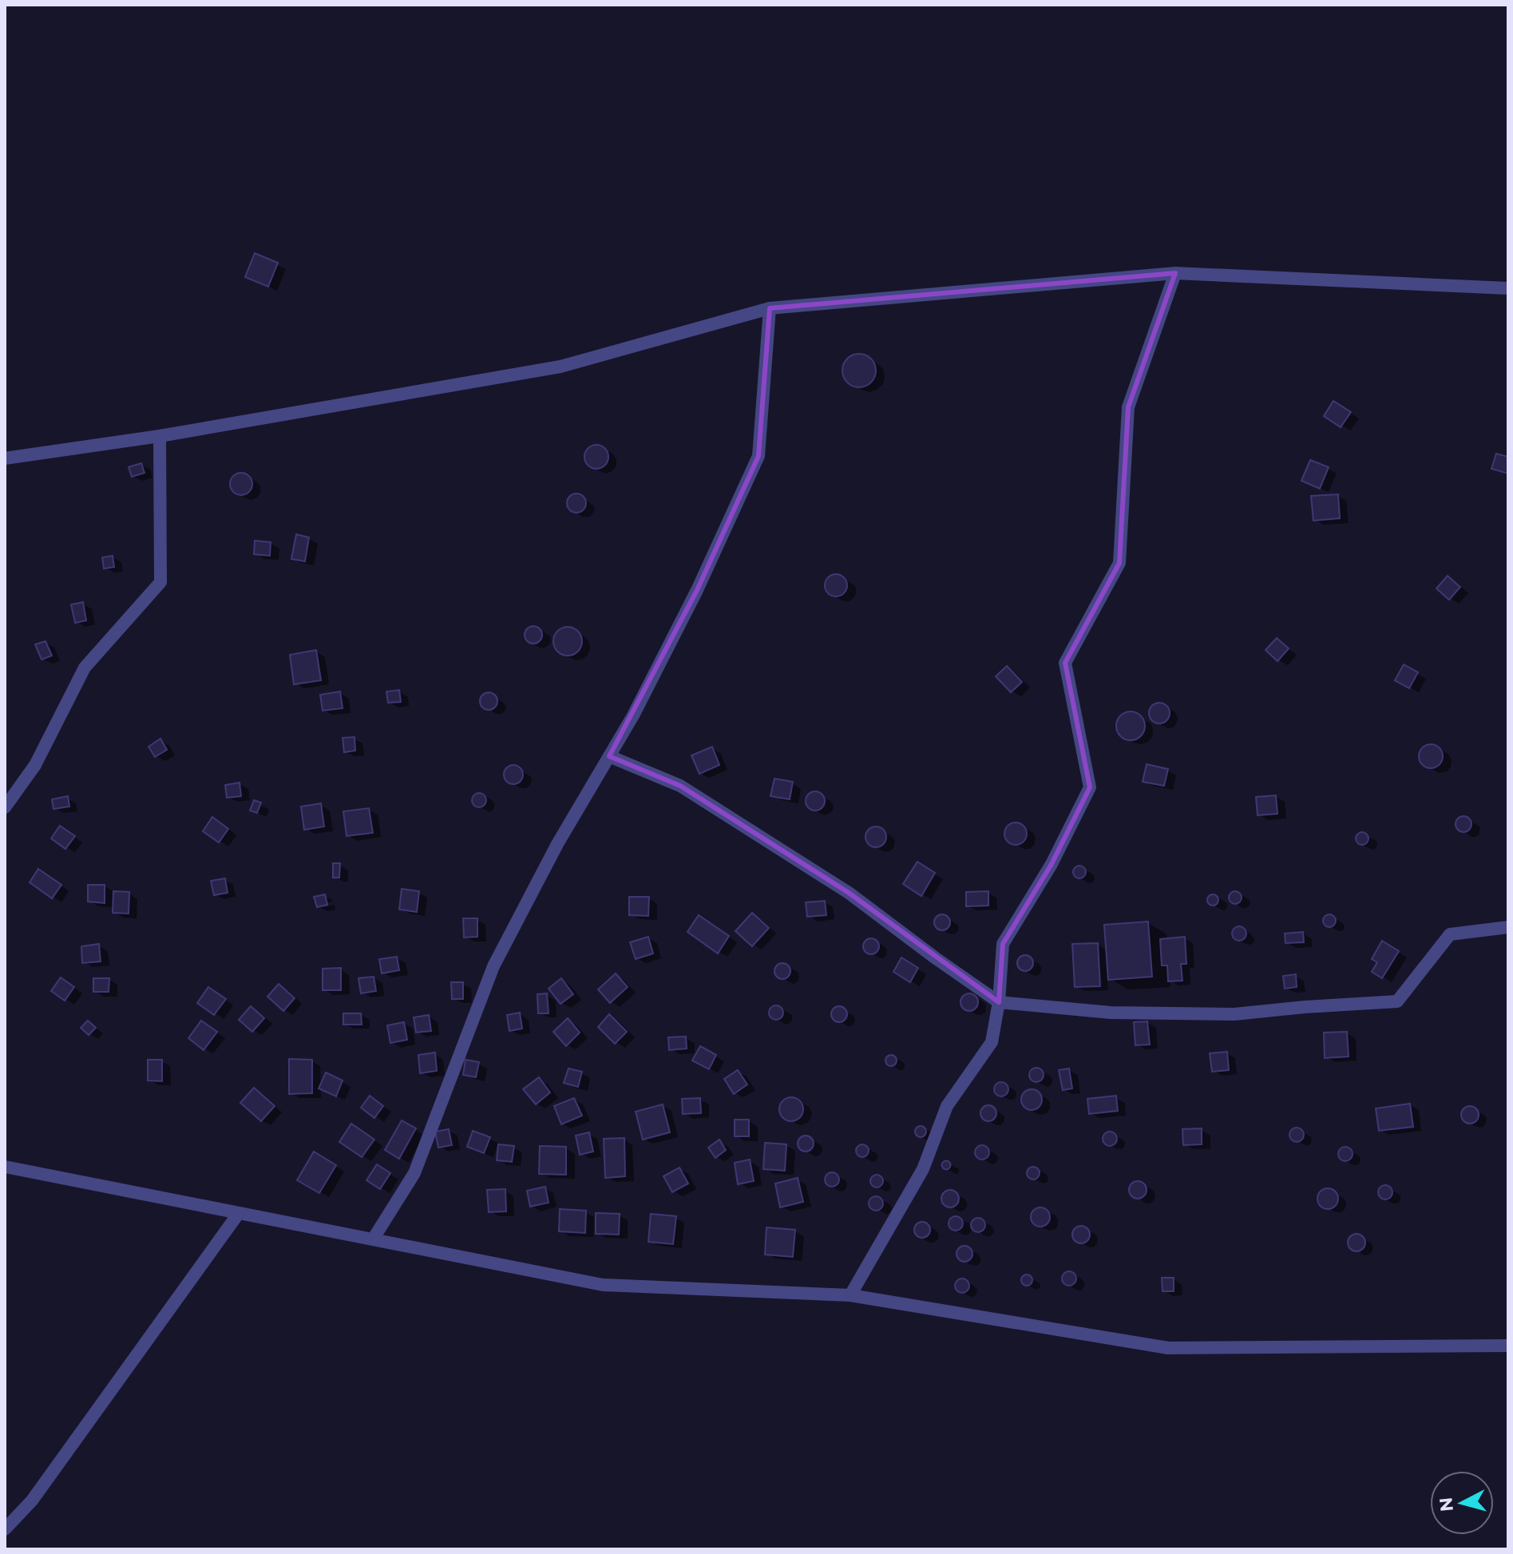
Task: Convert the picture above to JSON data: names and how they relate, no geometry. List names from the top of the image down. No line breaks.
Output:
{"north":"left"}
